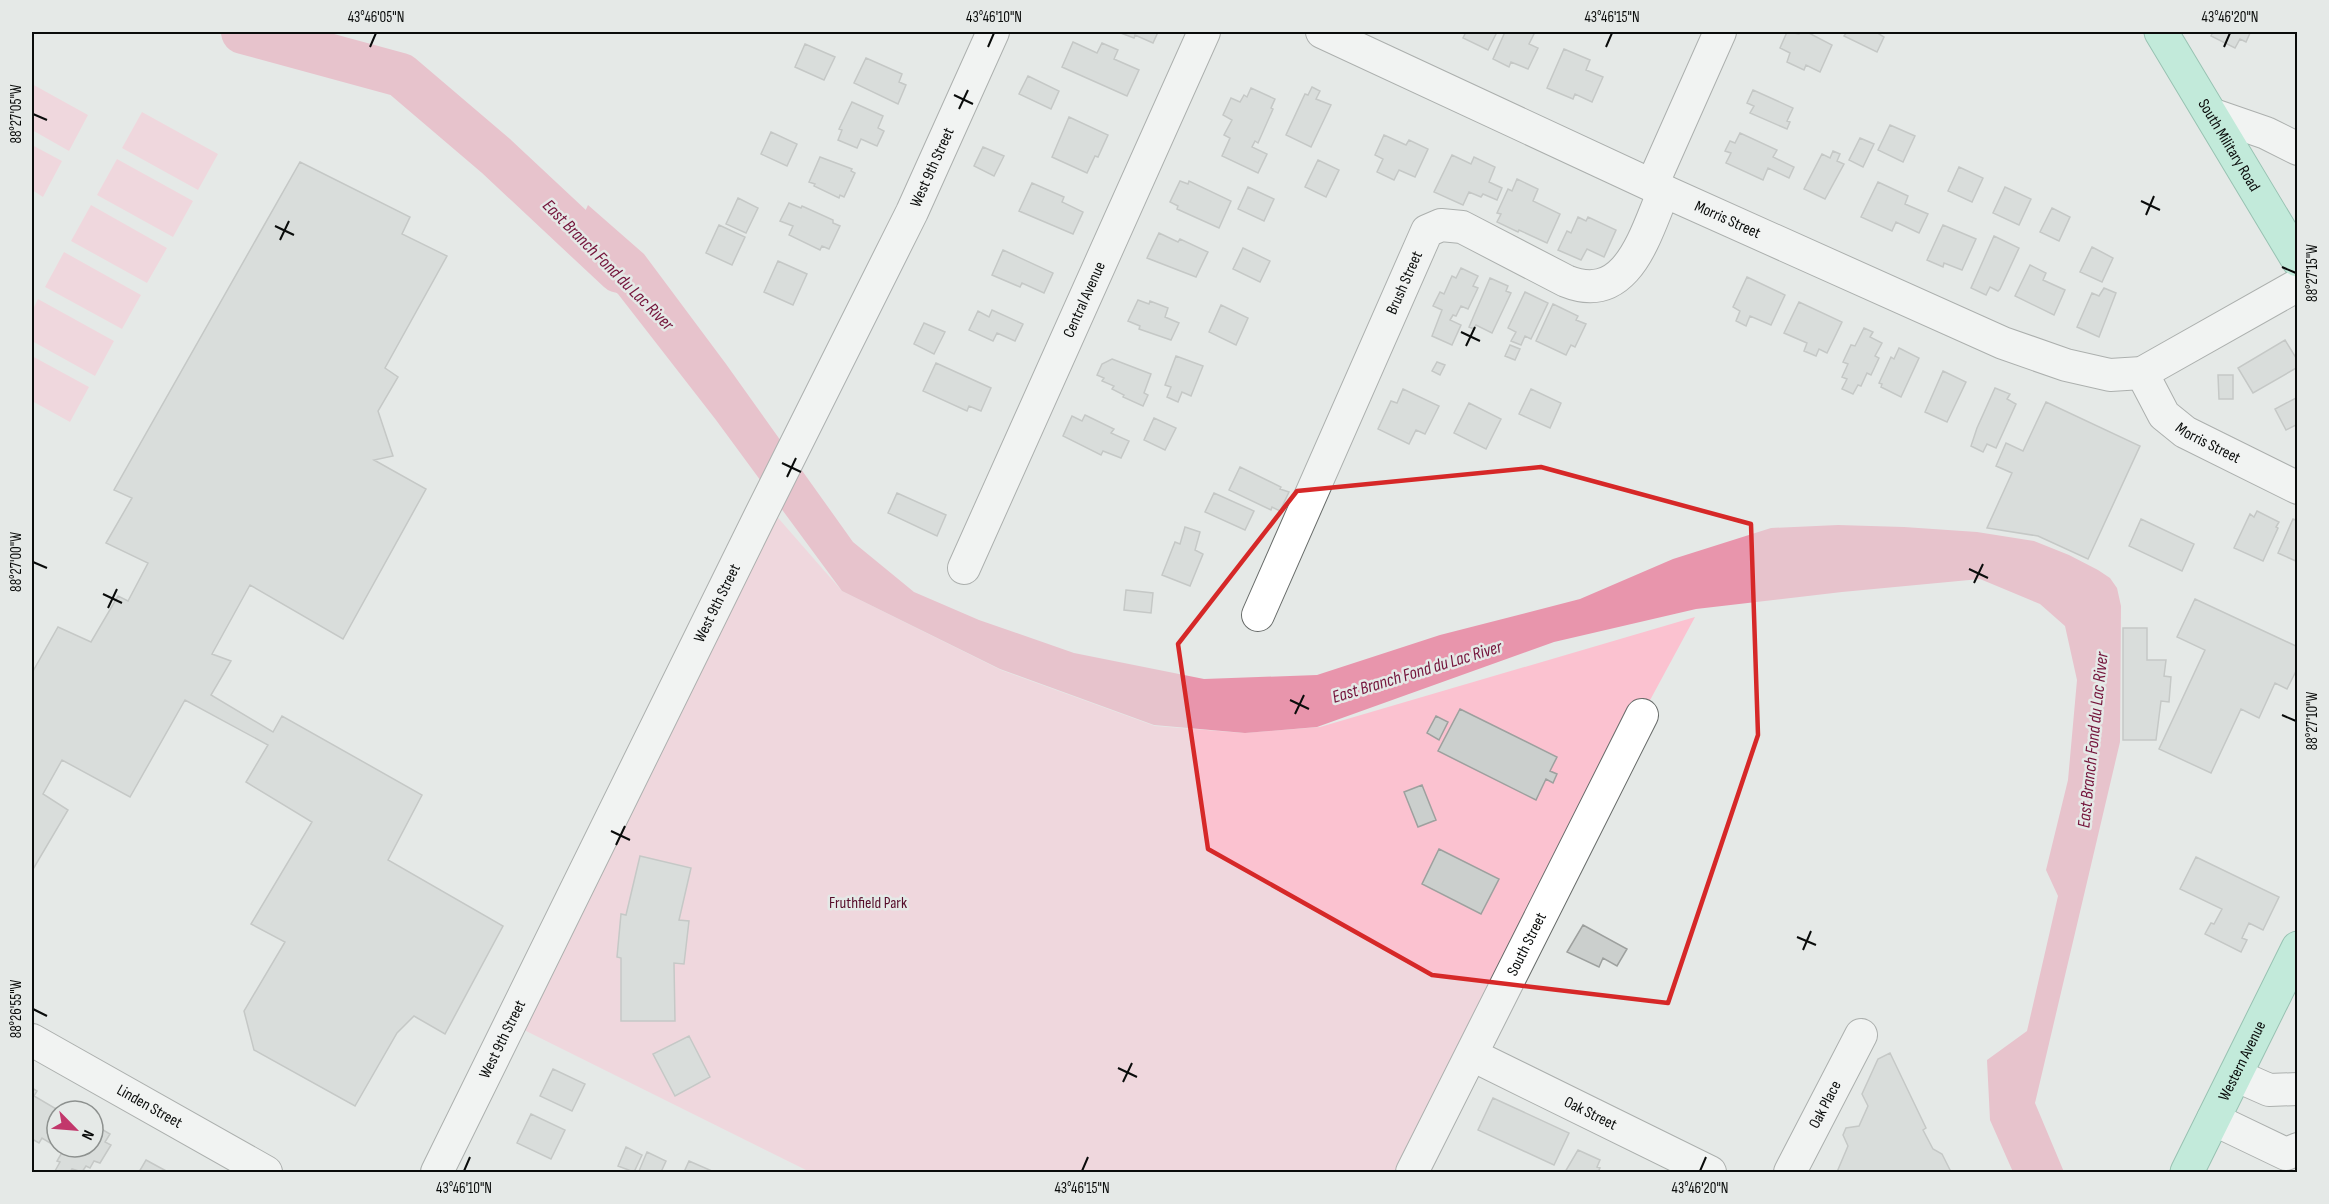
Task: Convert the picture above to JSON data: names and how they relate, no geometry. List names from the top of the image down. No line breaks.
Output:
{"streets":{"main road":["South Military Road","Western Avenue"],"street":["West 9th Street","Morris Street","Brush Street","Central Avenue","South Street","Oak Place","Linden Street","Oak Street"]},"crossings":[["Morris Street","Brush Street"],["South Street","Oak Street"]],"water":["East Branch Fond du Lac River"],"parks":["Fruthfield Park"],"north":"bottom right","coordinates":["43°46'05\"N","43°46'10\"N","43°46'15\"N","43°46'20\"N","88°27'05\"W","88°27'15\"W","88°27'00\"W","88°27'10\"W","88°26'55\"W"]}
